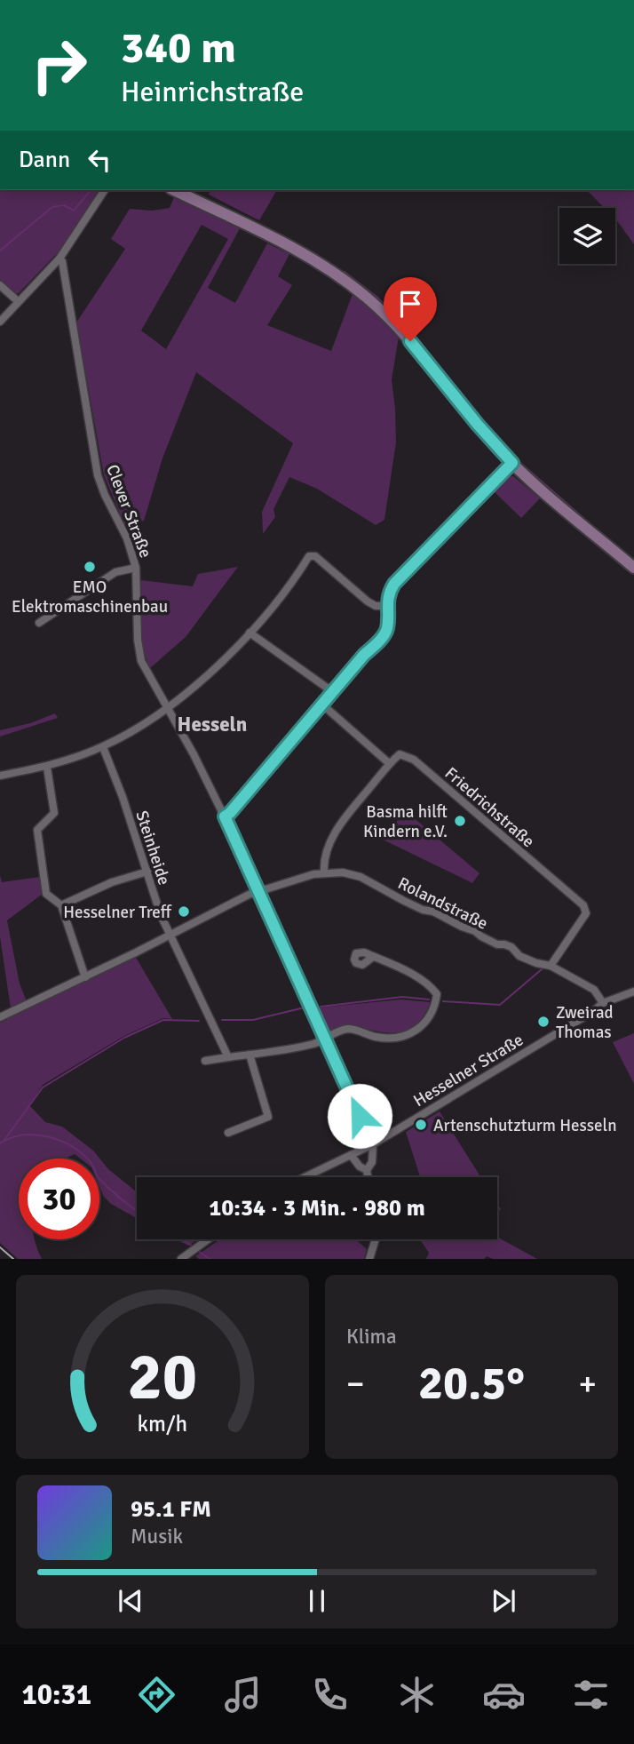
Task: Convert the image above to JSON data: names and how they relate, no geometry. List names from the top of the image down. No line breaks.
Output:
{"streets":{"street":["Clever Straße","Friedrichstraße","Steinheide","Rolandstraße","Hesselner Straße"]},"crossings":[["Clever Straße","Rolandstraße"],["Clever Straße","Hesselner Straße"],["Friedrichstraße","Rolandstraße"],["Steinheide","Rolandstraße"],["Rolandstraße","Hesselner Straße"]],"districts":["Hesseln"],"places":["EMO Elektromaschinenbau","Basma hilft Kindern e.V.","Hesselner Treff","Zweirad Thomas","Artenschutzturm Hesseln"],"page":{"turn":["340 m","Heinrichstraße"],"then":"Dann","limit":"30","trip":"10:34 · 3 Min. · 980 m","tile":"Klima","heat":["−","20.5°","+"],"song":["95.1 FM","Musik"],"tabs":"10:31","gauge":["20","km/h"]}}
